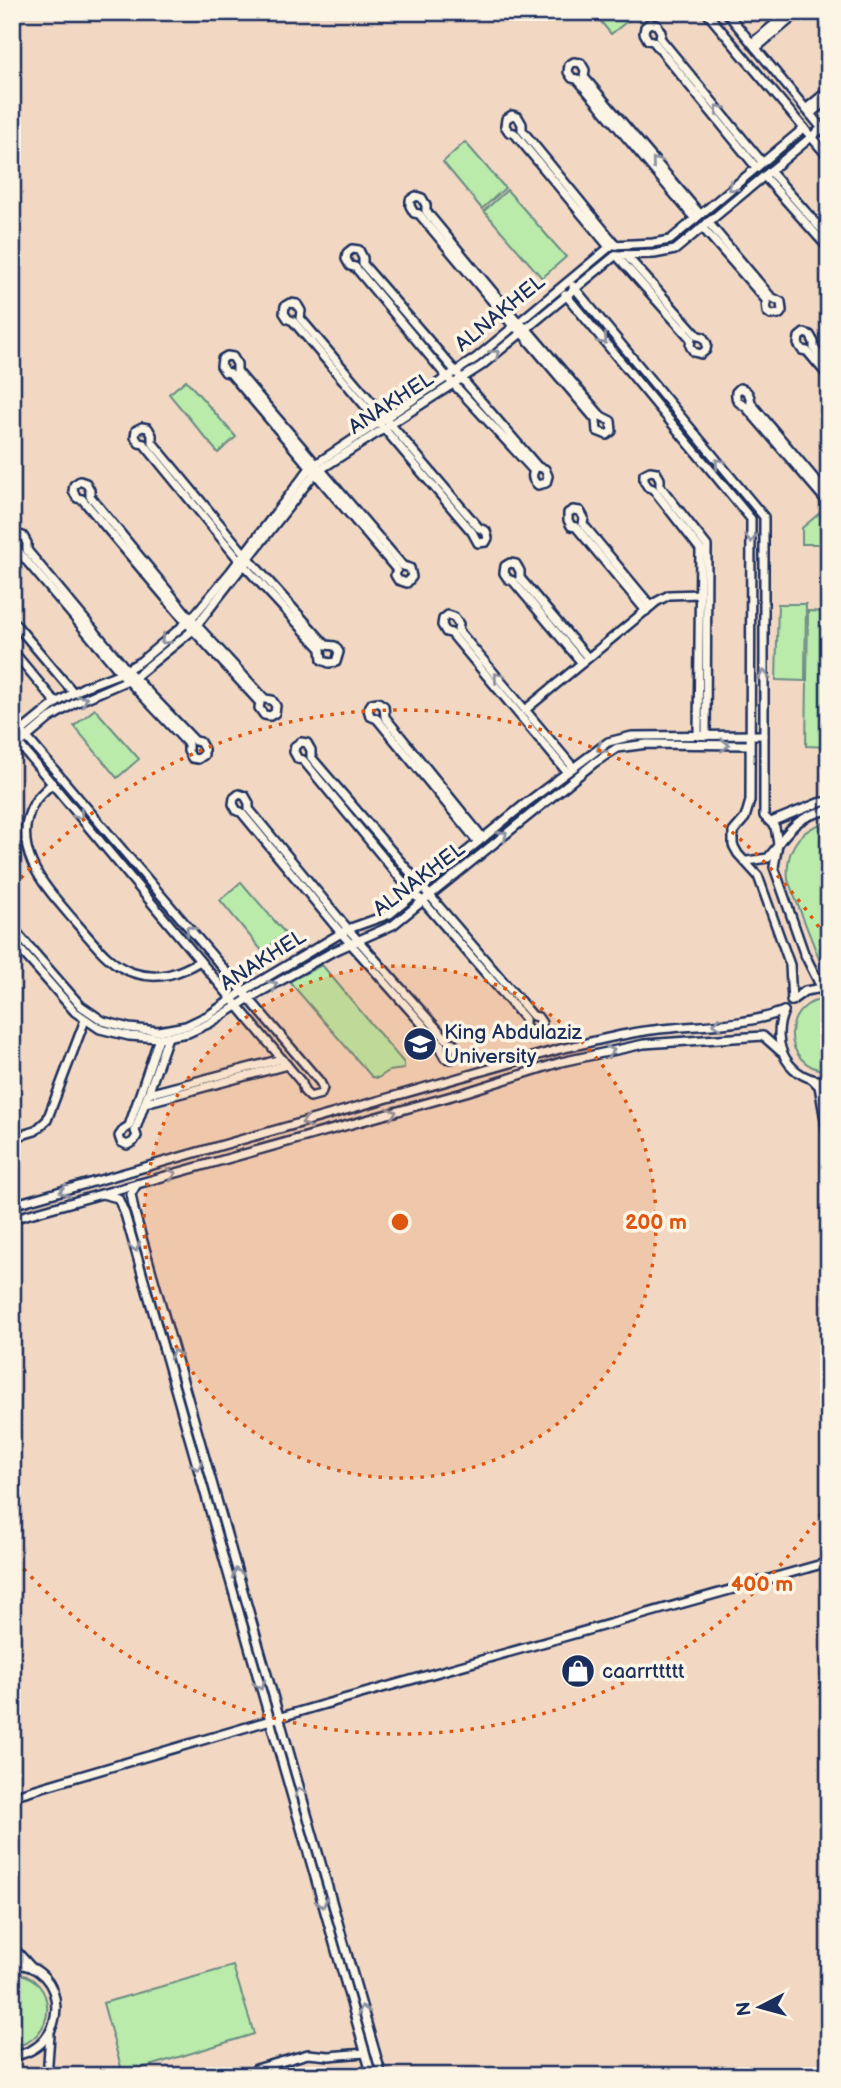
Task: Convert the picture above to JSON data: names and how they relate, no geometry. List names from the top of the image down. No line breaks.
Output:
{"streets":{"street":["ALNAKHEL","ANAKHEL"]},"crossings":[["ALNAKHEL","ANAKHEL"]],"places":{"school or university":["King Abdulaziz University"],"shop":["caarrttttt"]},"north":"left","rings":["200 m","400 m"]}
